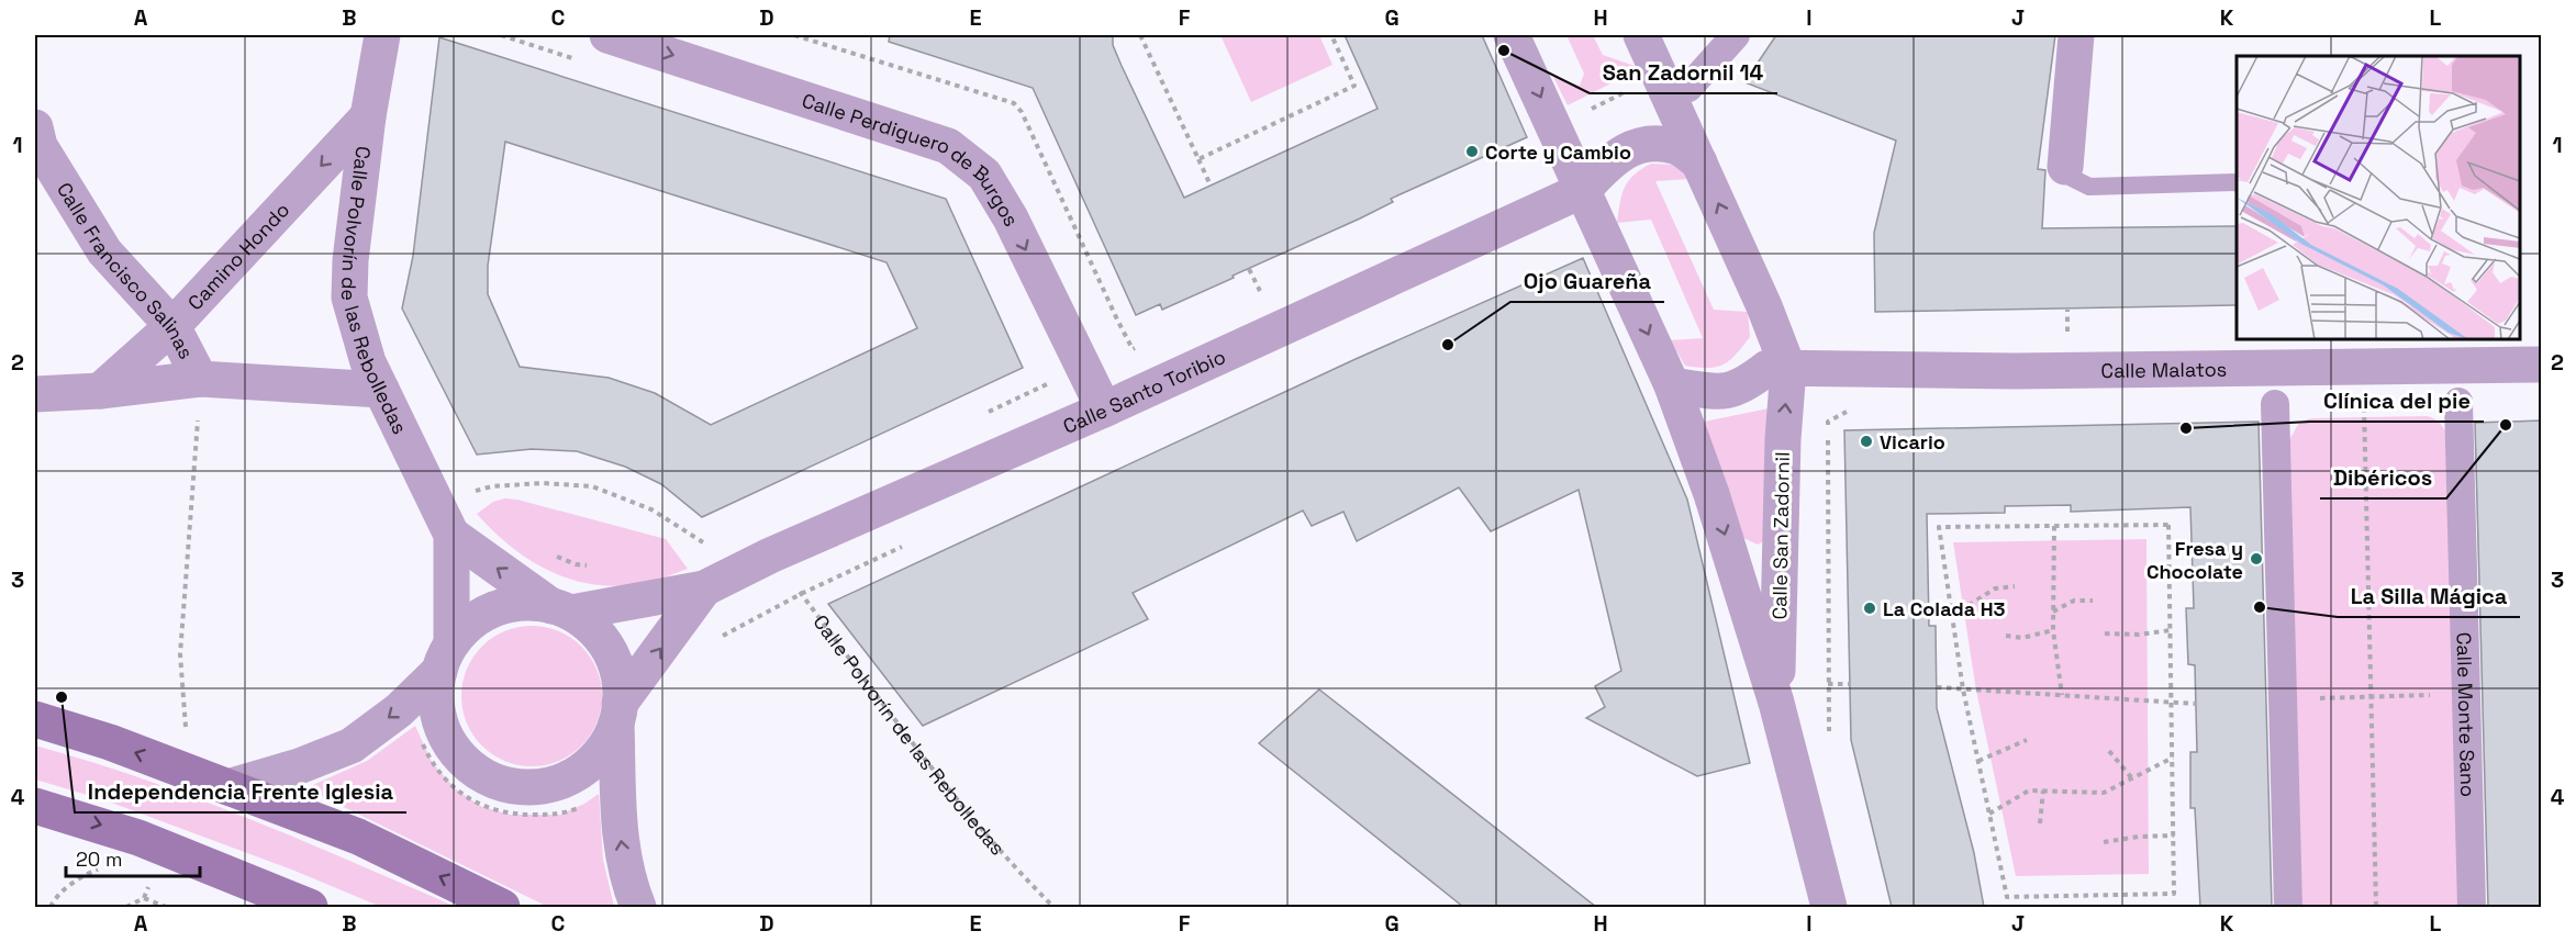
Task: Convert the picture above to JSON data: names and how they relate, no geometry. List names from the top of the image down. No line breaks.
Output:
{"streets":{"street":["Calle Perdiguero de Burgos","Camino Hondo","Calle Francisco Salinas","Calle Polvorín de las Rebolledas","Calle Malatos","Calle Santo Toribio","Calle San Zadornil","Calle Monte Sano"]},"crossings":[["Calle Perdiguero de Burgos","Calle Santo Toribio"],["Camino Hondo","Calle Francisco Salinas"],["Camino Hondo","Calle Polvorín de las Rebolledas"],["Calle Polvorín de las Rebolledas","Calle Santo Toribio"],["Calle Malatos","Calle San Zadornil"],["Calle Santo Toribio","Calle San Zadornil"]],"one_way":["Calle Perdiguero de Burgos","Camino Hondo"],"places":["San Zadornil 14","Corte y Cambio","Ojo Guareña","Dibéricos","Clínica del pie","Vicario","Fresa y Chocolate","La Silla Mágica","La Colada H3","Independencia Frente Iglesia"],"scale_bar":"20 m","grid":{"columns":["A","B","C","D","E","F","G","H","I","J","K","L"],"rows":["1","2","3","4"]}}
